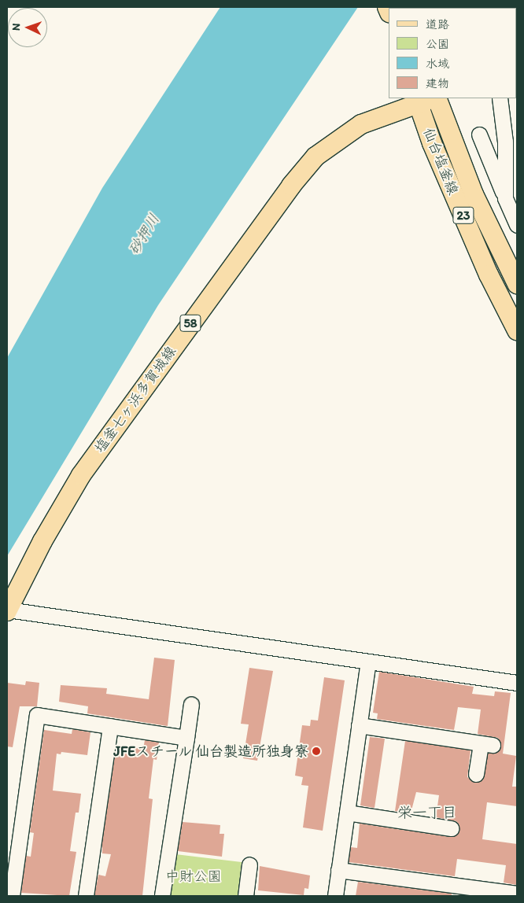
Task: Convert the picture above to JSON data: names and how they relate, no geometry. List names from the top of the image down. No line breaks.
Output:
{"streets":{"main road":["仙台塩釜線","23","58","塩釜七ヶ浜多賀城線"]},"crossings":[["仙台塩釜線","塩釜七ヶ浜多賀城線"]],"districts":["栄一丁目"],"water":["砂押川"],"parks":["中財公園"],"places":["JFEスチール 仙台製造所独身寮"],"legend":["道路","公園","水域","建物"],"north":"left"}
